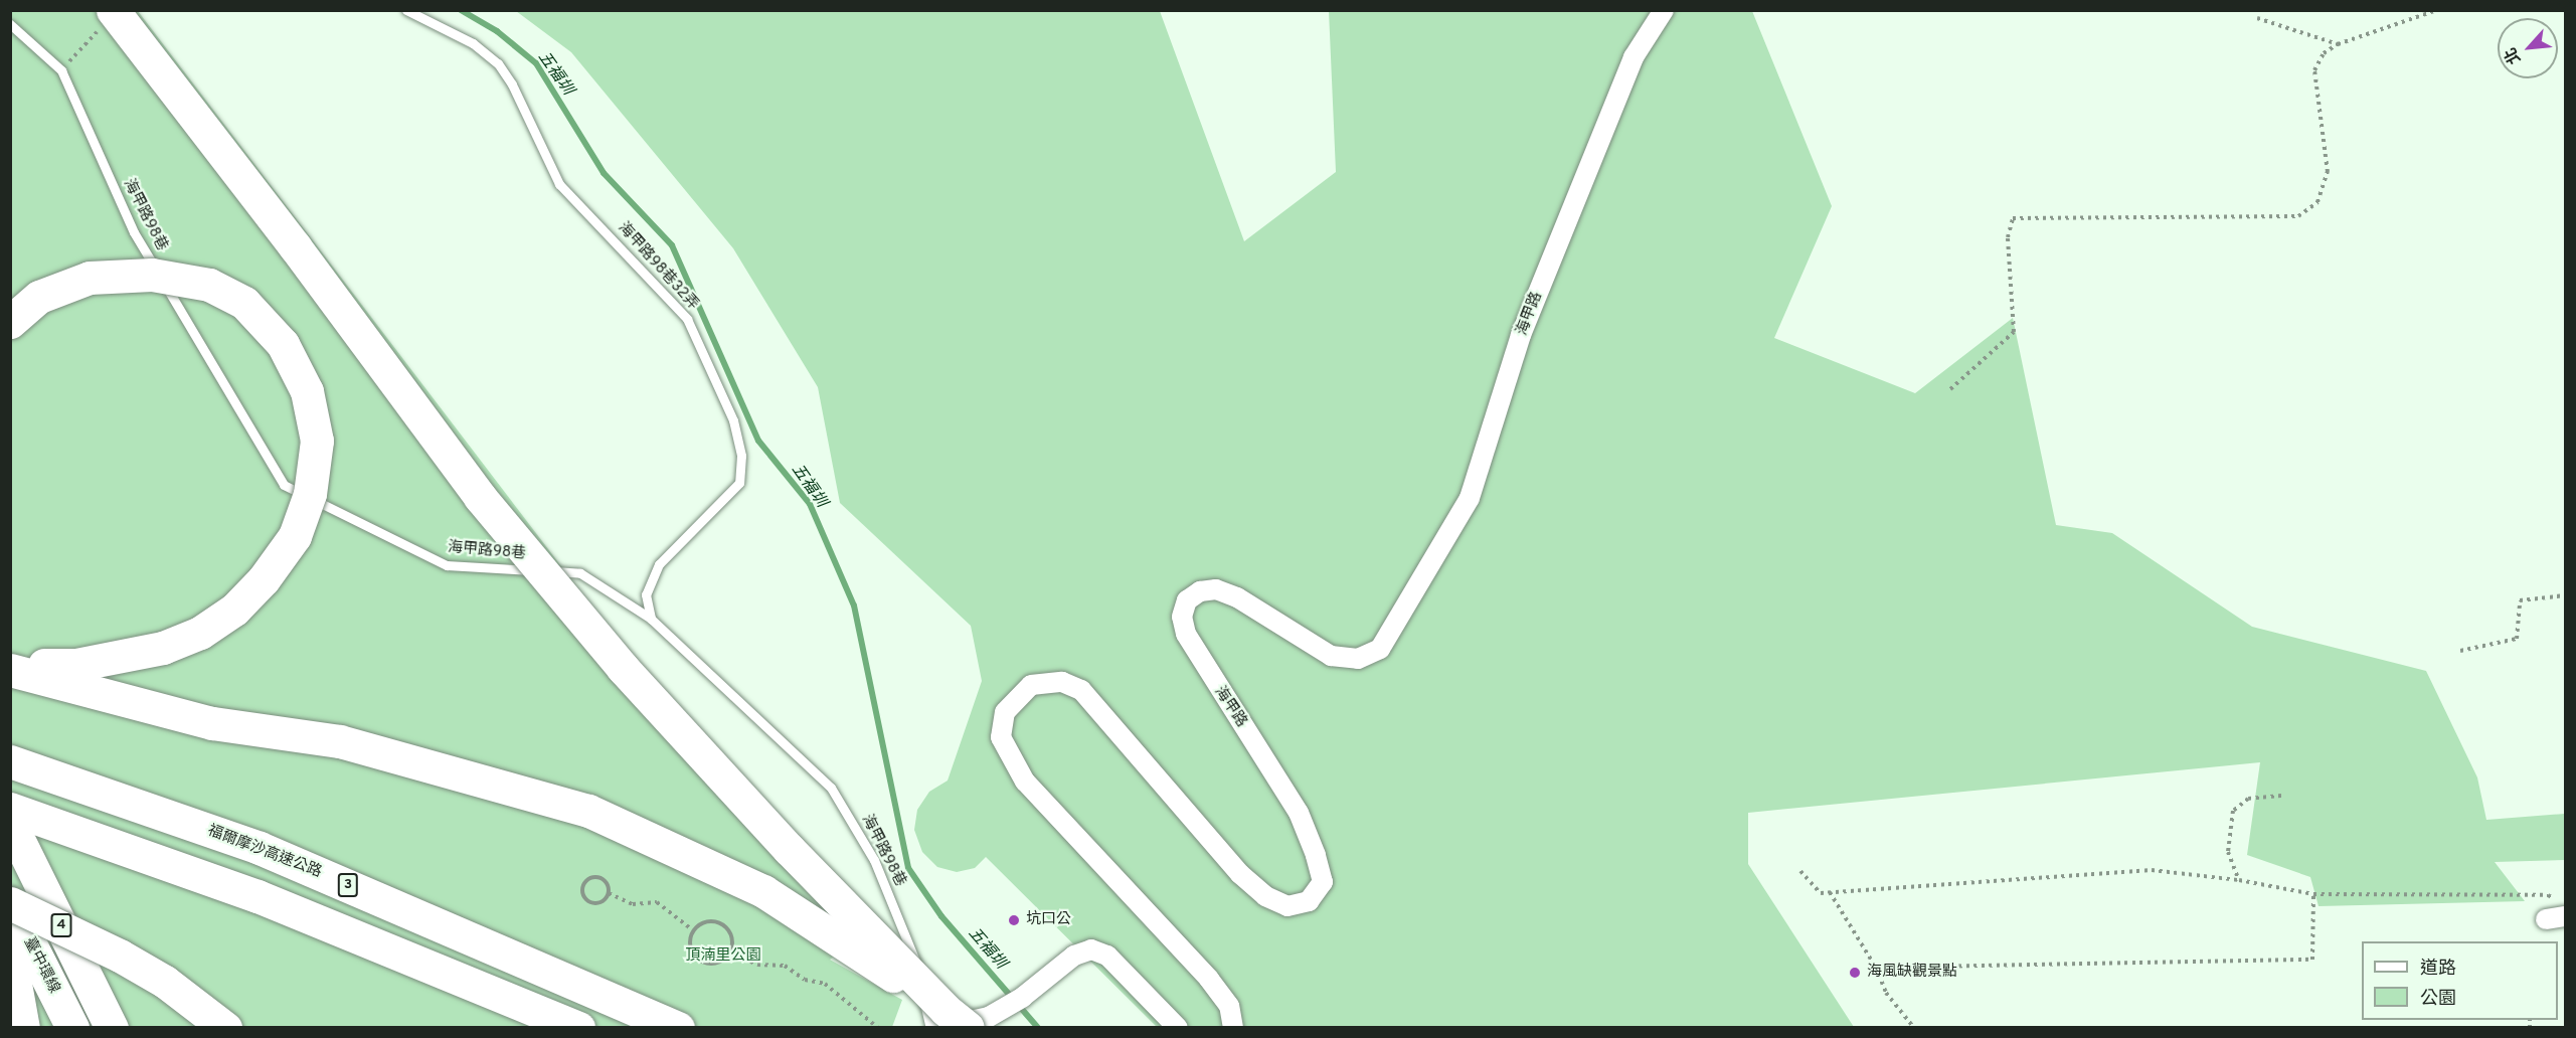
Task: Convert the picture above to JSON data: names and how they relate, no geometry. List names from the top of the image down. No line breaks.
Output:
{"streets":{"highway":["福爾摩沙高速公路","3","4","臺中環線"],"street":["海甲路"],"lane":["海甲路98巷","海甲路98巷32弄"]},"crossings":[["海甲路98巷","海甲路98巷32弄"]],"water":["五福圳"],"parks":["頂湳里公園"],"places":["坑口公","海風缺觀景點"],"legend":["道路","公園"],"north":"bottom left"}
